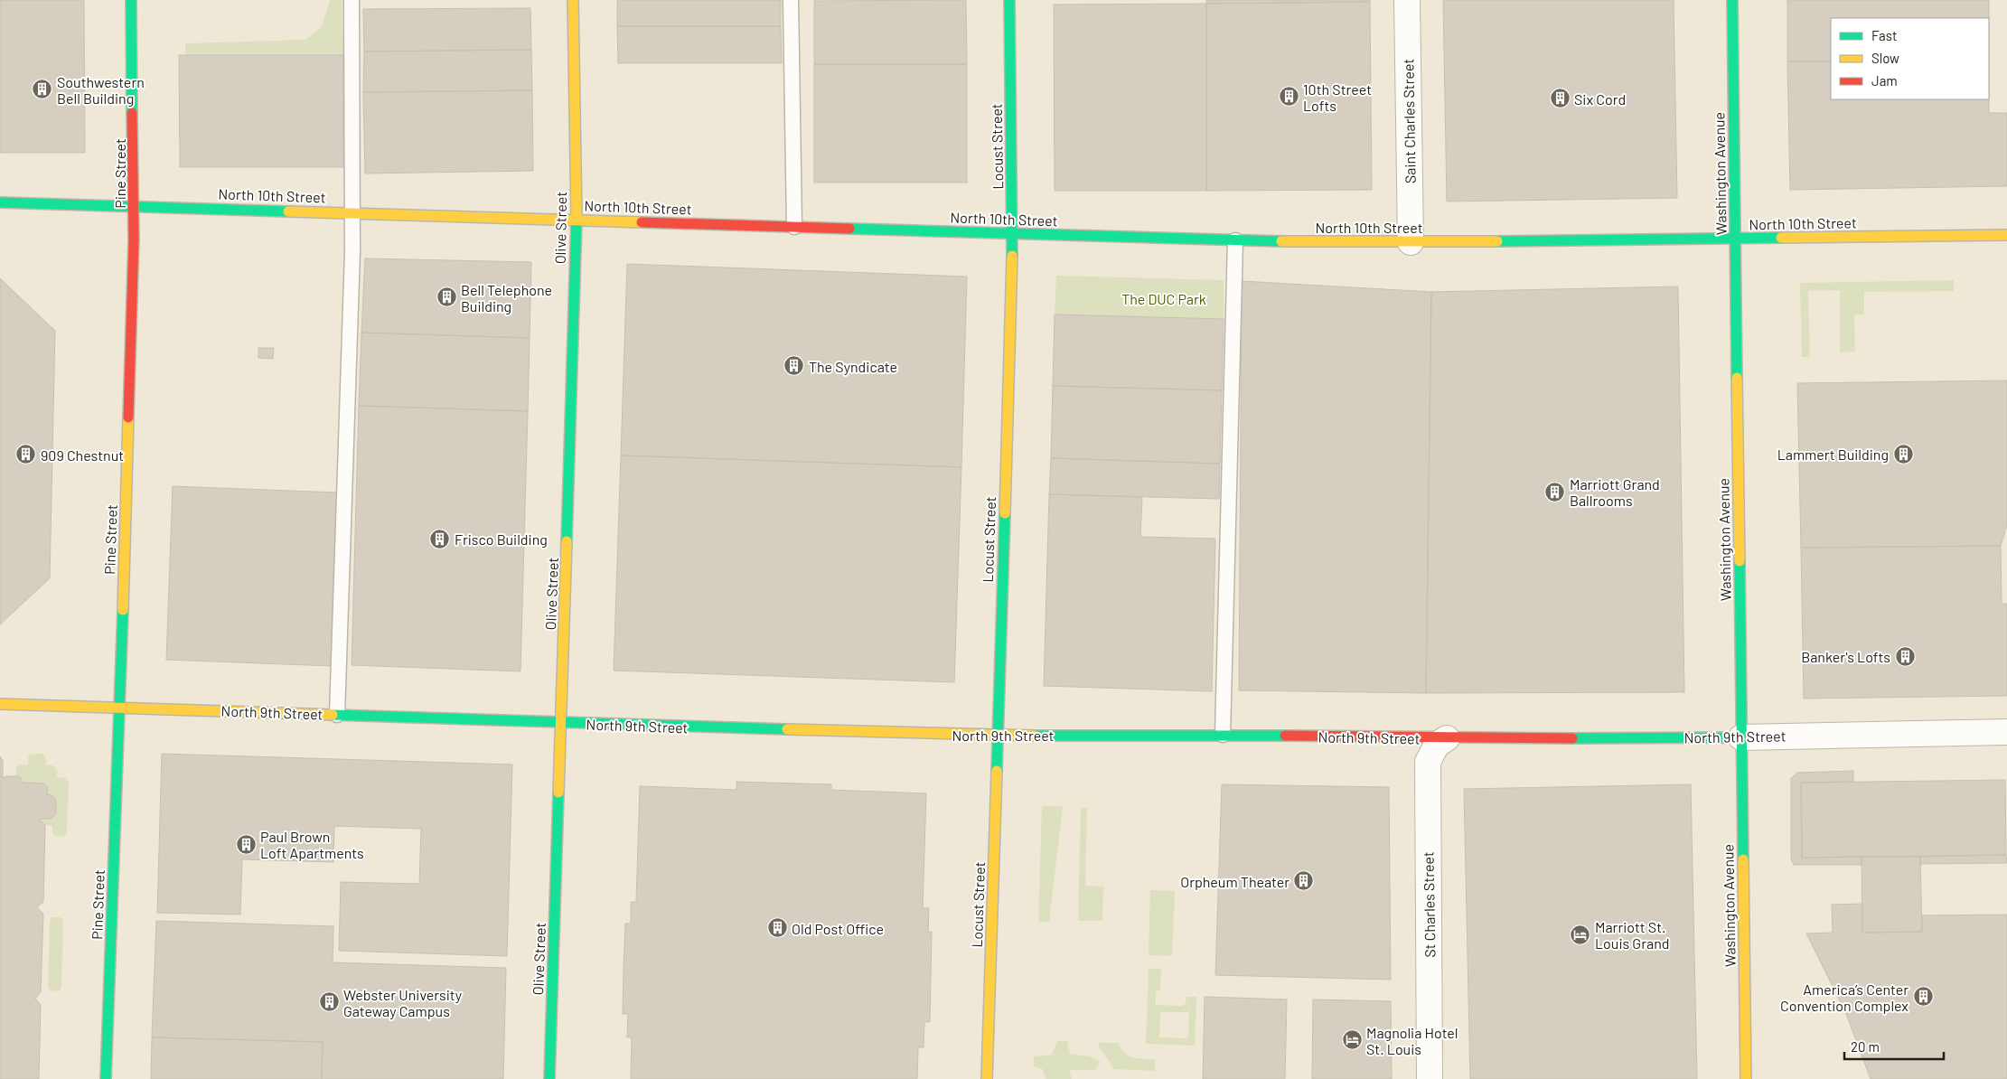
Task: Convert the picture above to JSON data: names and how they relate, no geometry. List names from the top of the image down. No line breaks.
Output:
{"streets":{"street":["Saint Charles Street","Locust Street","Pine Street","Washington Avenue","North 10th Street","Olive Street","North 9th Street","St Charles Street"]},"crossings":[["Saint Charles Street","North 10th Street"],["Locust Street","North 10th Street"],["Locust Street","North 9th Street"],["Pine Street","North 10th Street"],["Pine Street","North 9th Street"],["Washington Avenue","North 10th Street"],["Washington Avenue","North 9th Street"],["North 10th Street","Olive Street"],["Olive Street","North 9th Street"],["North 9th Street","St Charles Street"]],"parks":["The DUC Park"],"places":{"building":["Southwestern Bell Building","10th Street Lofts","Six Cord","Bell Telephone Building","The Syndicate","Lammert Building","909 Chestnut","Marriott Grand Ballrooms","Frisco Building","Banker's Lofts","Paul Brown Loft Apartments","Orpheum Theater","Old Post Office","America’s Center Convention Complex","Webster University Gateway Campus"],"hotel":["Marriott St. Louis Grand","Magnolia Hotel St. Louis"]},"legend":["Fast","Slow","Jam"],"scale_bar":"20 m"}
